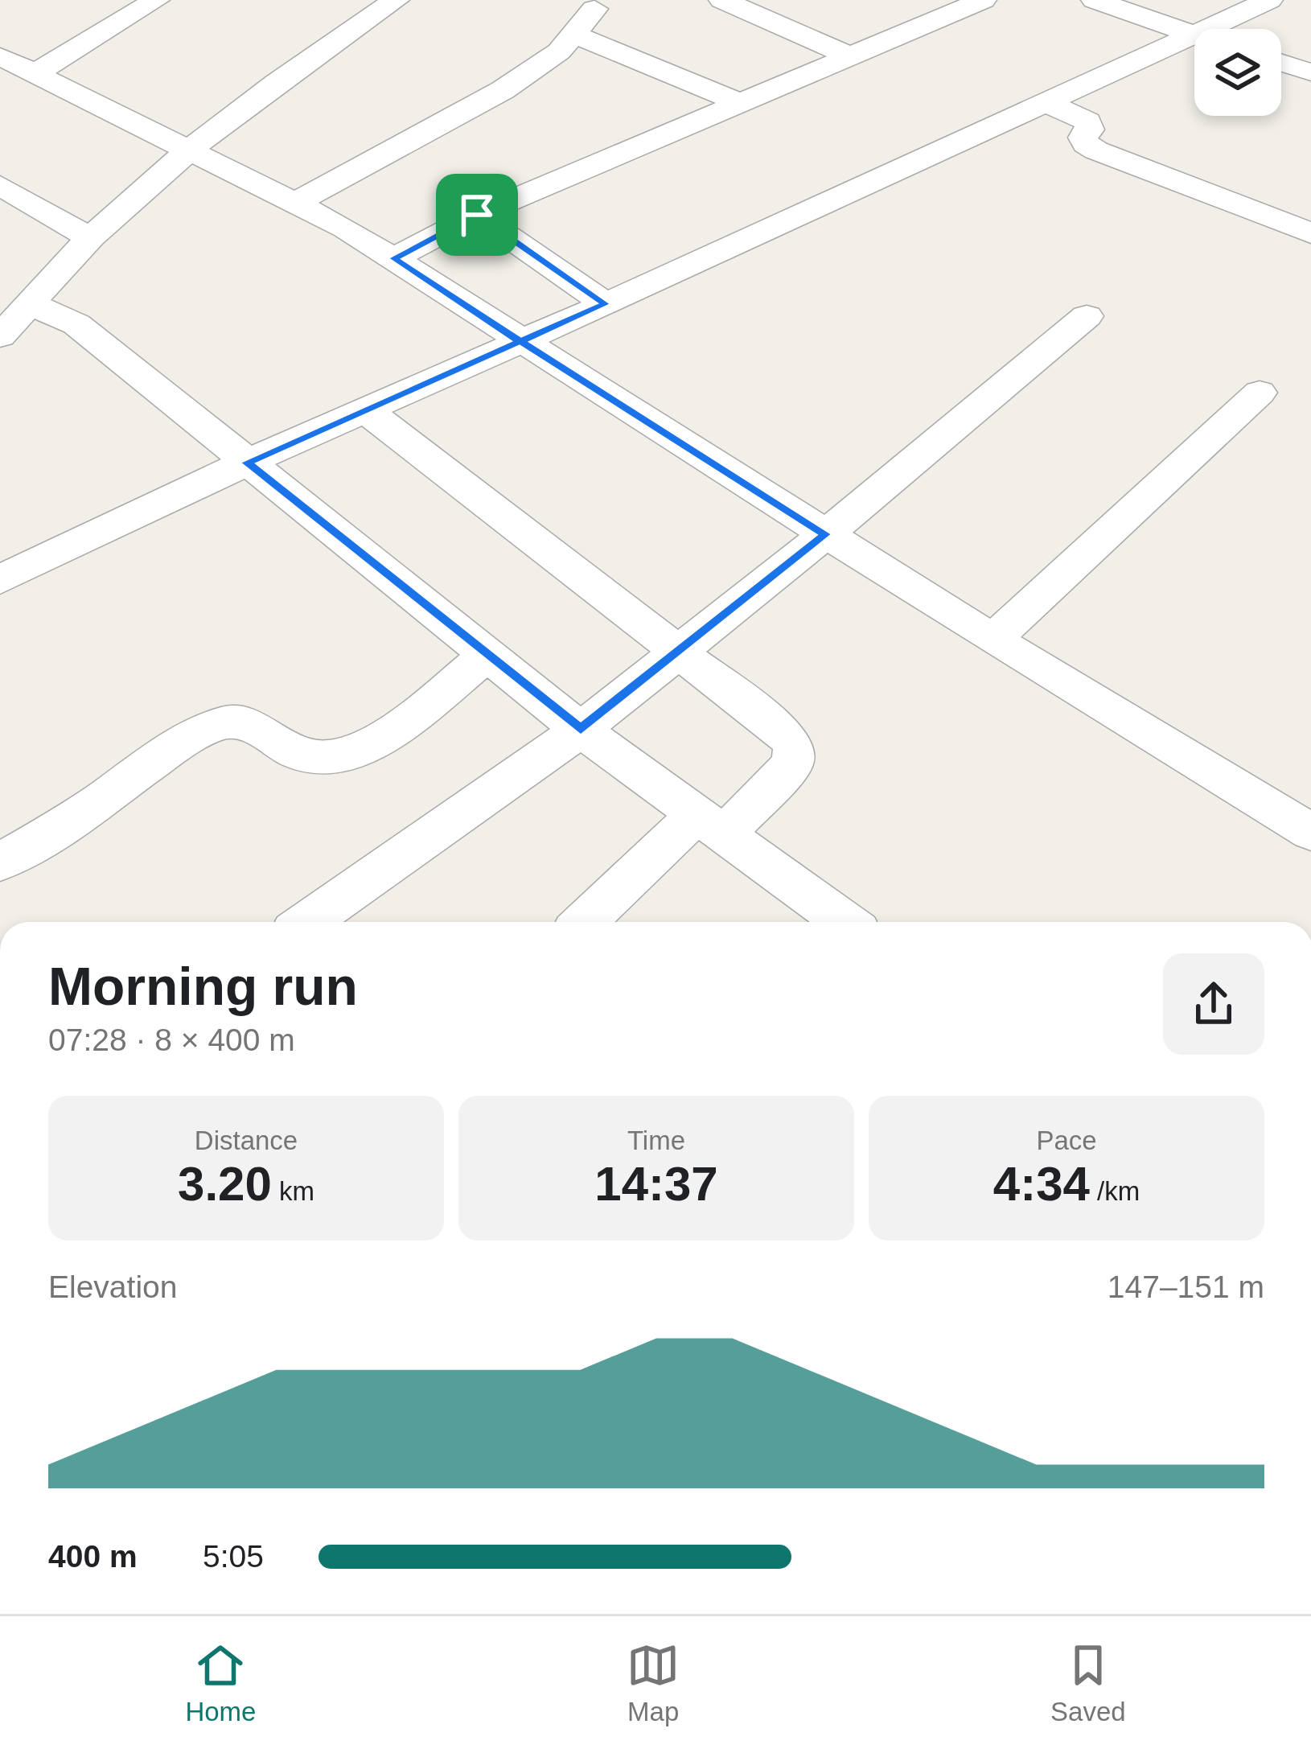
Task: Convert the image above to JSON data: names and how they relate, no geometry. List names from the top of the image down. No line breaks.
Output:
{"page":{"heading":["Morning run","07:28 · 8 × 400 m"],"stats":[["Distance","3.20 km"],["Time","14:37"],["Pace","4:34 /km"]],"chart":["Elevation","147–151 m"],"list":[{"name":"400 m","note":"5:05"}],"tabs":["Home","Map","Saved"]}}
